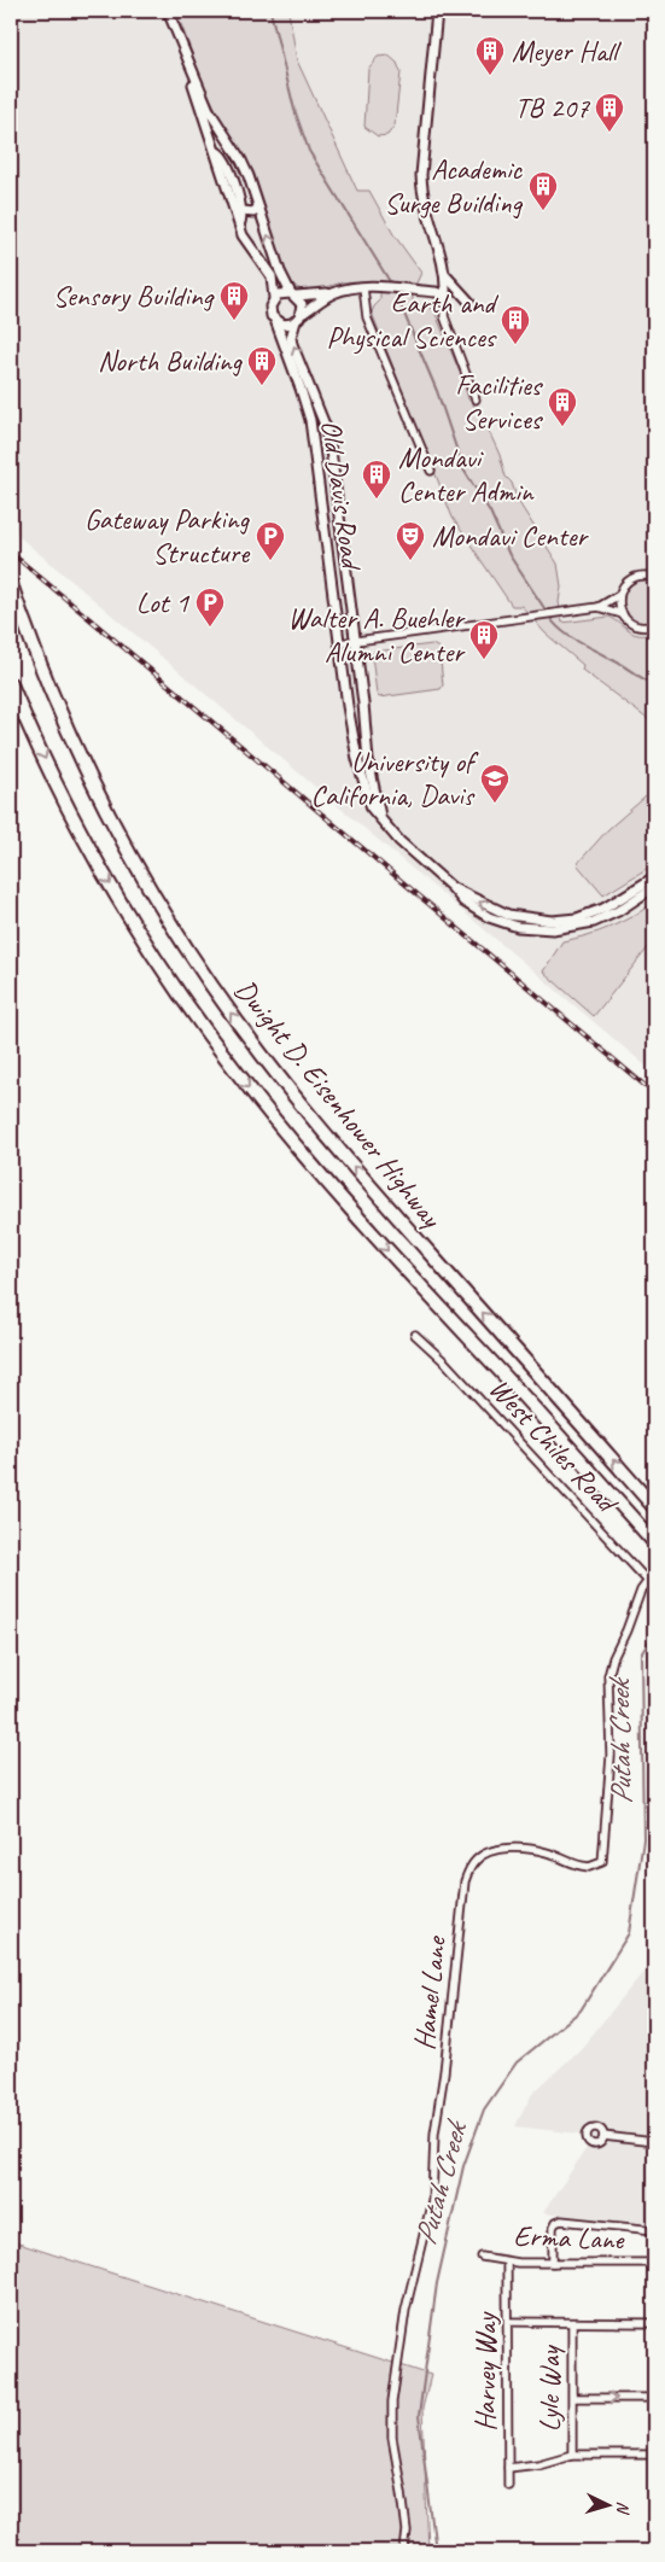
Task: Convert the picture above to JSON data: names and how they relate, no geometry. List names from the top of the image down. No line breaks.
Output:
{"streets":{"highway":["Dwight D. Eisenhower Highway"],"street":["Old Davis Road","West Chiles Road","Hamel Lane","Erma Lane","Harvey Way","Lyle Way"]},"crossings":[["West Chiles Road","Hamel Lane"],["Erma Lane","Harvey Way"]],"water":["Putah Creek"],"places":{"building":["Meyer Hall","TB 207","Academic Surge Building","Sensory Building","Earth and Physical Sciences","North Building","Facilities Services","Mondavi Center Admin","Walter A. Buehler Alumni Center"],"parking":["Gateway Parking Structure","Lot 1"],"theatre":["Mondavi Center"],"school or university":["University of California, Davis"]},"north":"right"}
